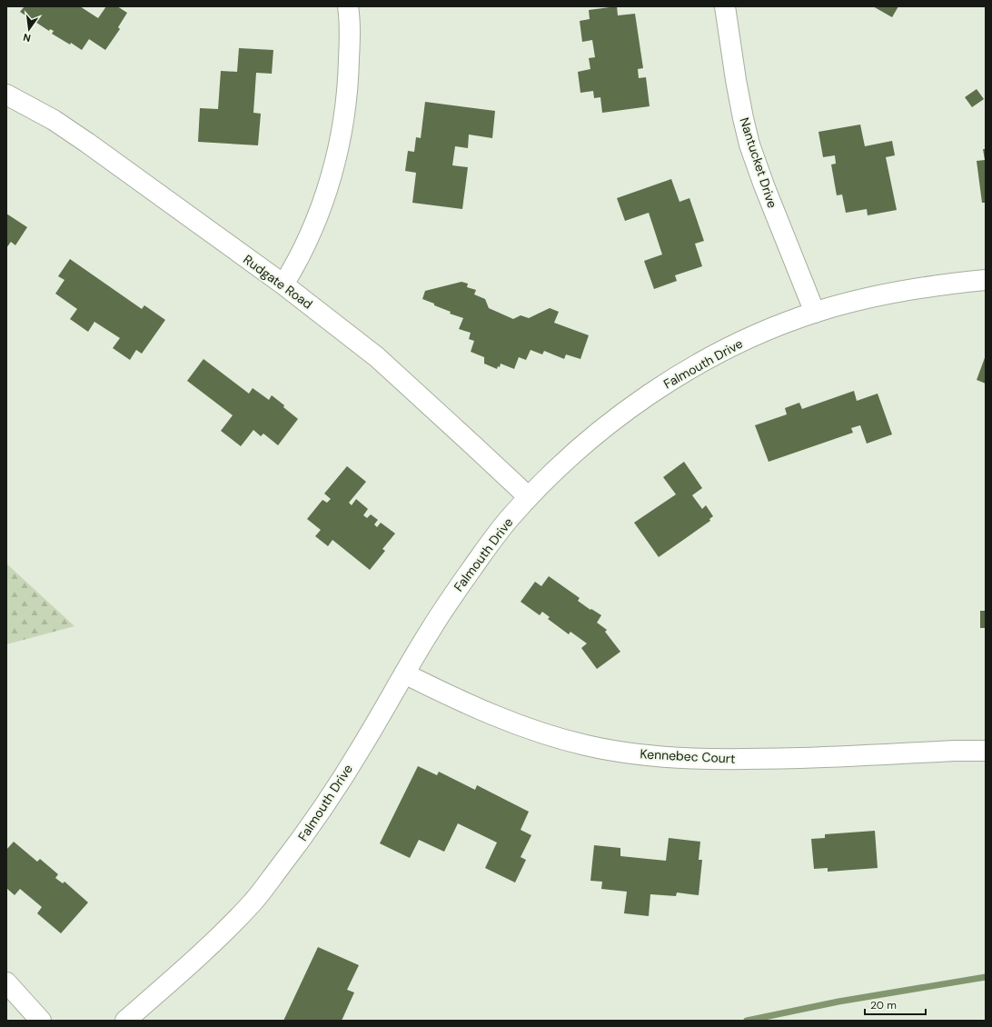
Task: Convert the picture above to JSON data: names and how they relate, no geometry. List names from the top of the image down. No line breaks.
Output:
{"streets":{"street":["Nantucket Drive","Rudgate Road","Falmouth Drive","Kennebec Court"]},"crossings":[["Nantucket Drive","Falmouth Drive"],["Rudgate Road","Falmouth Drive"],["Falmouth Drive","Kennebec Court"]],"scale_bar":"20 m","north":"bottom"}
